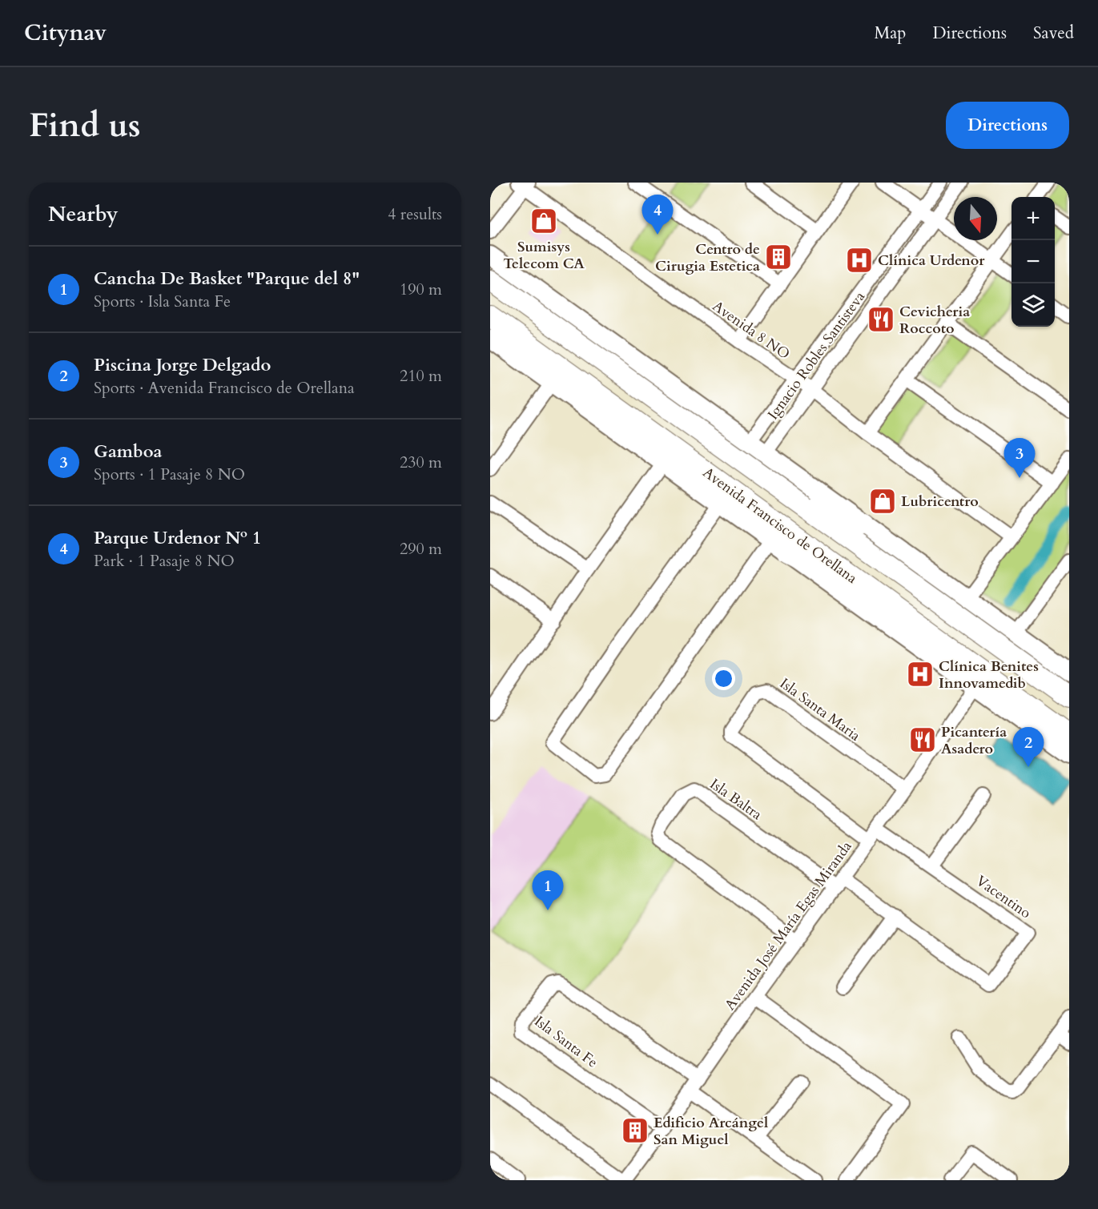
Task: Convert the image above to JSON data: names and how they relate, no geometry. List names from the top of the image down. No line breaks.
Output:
{"streets":{"highway":["Avenida Francisco de Orellana"],"street":["Avenida 8 NO","Ignacio Robles Santisteva","Isla Santa Maria","Isla Baltra","Vacentino","Avenida José María Egas Miranda","Isla Santa Fe"]},"crossings":[["Avenida 8 NO","Ignacio Robles Santisteva"],["Avenida Francisco de Orellana","Avenida José María Egas Miranda"],["Isla Santa Maria","Vacentino"],["Isla Santa Maria","Avenida José María Egas Miranda"],["Isla Baltra","Vacentino"],["Isla Baltra","Avenida José María Egas Miranda"],["Vacentino","Avenida José María Egas Miranda"],["Avenida José María Egas Miranda","Isla Santa Fe"]],"places":{"shop":["Sumisys Telecom CA","Lubricentro"],"building":["Centro de Cirugia Estetica","Edificio Arcángel San Miguel"],"hospital":["Clínica Urdenor","Clínica Benites Innovamedib"],"restaurant":["Cevicheria Roccoto","Picantería Asadero"]},"north":"bottom","page":{"header":"Citynav","nav":["Map","Directions","Saved"],"buttons":"Directions","title":"Find us","heading":["Nearby","4 results"],"pins":["4","3","2","1"],"map_buttons":["+","−"],"list":[{"mark":"1","name":"Cancha De Basket \"Parque del 8\"","note":"Sports · Isla Santa Fe","value":"190 m"},{"mark":"2","name":"Piscina Jorge Delgado","note":"Sports · Avenida Francisco de Orellana","value":"210 m"},{"mark":"3","name":"Gamboa","note":"Sports · 1 Pasaje 8 NO","value":"230 m"},{"mark":"4","name":"Parque Urdenor Nº 1","note":"Park · 1 Pasaje 8 NO","value":"290 m"}]}}
